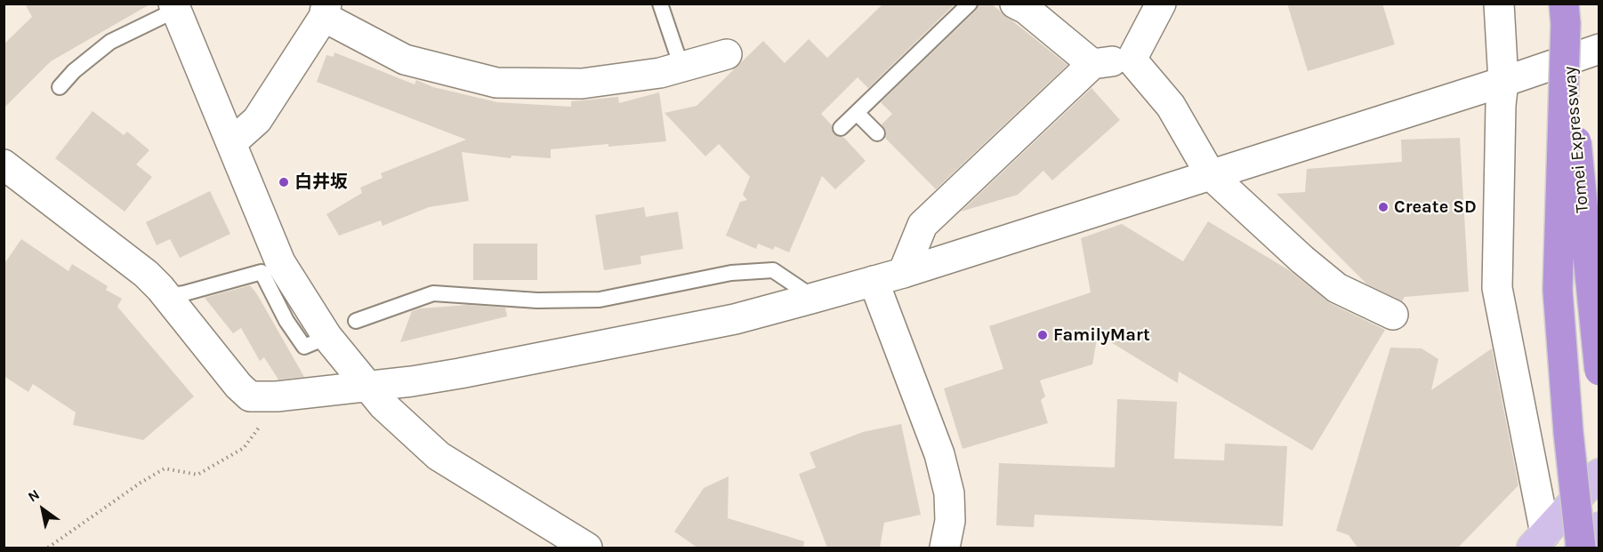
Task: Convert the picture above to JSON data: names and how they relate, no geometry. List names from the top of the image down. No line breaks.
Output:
{"streets":{"highway":["Tomei Expressway"]},"places":["白井坂","Create SD","FamilyMart"],"north":"top left"}
